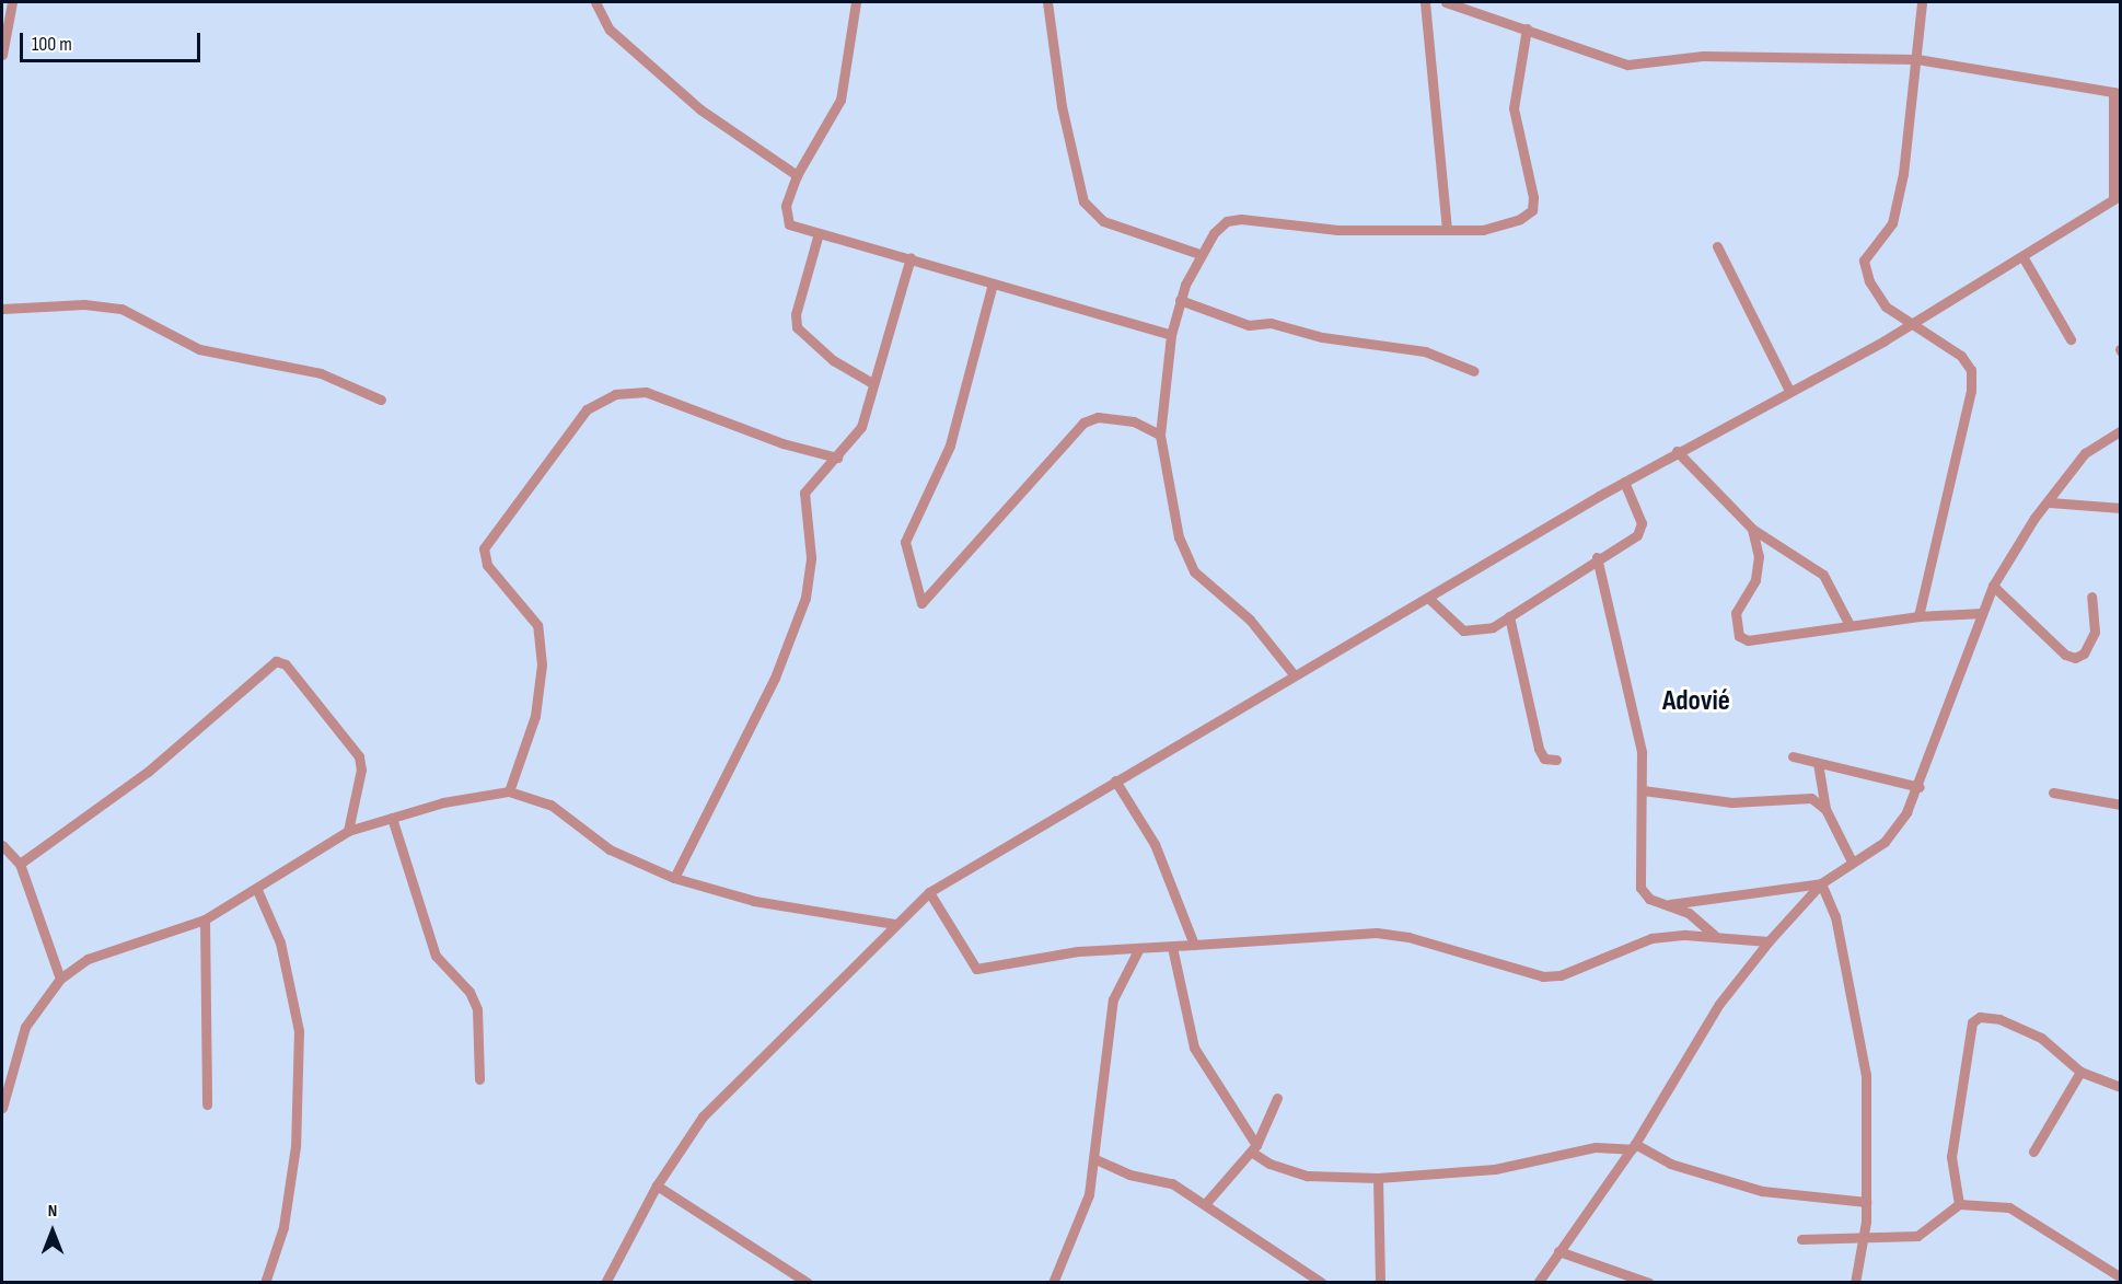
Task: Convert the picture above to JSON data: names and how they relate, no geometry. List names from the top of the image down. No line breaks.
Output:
{"districts":["Adovié"],"scale_bar":"100 m","north":"top"}
